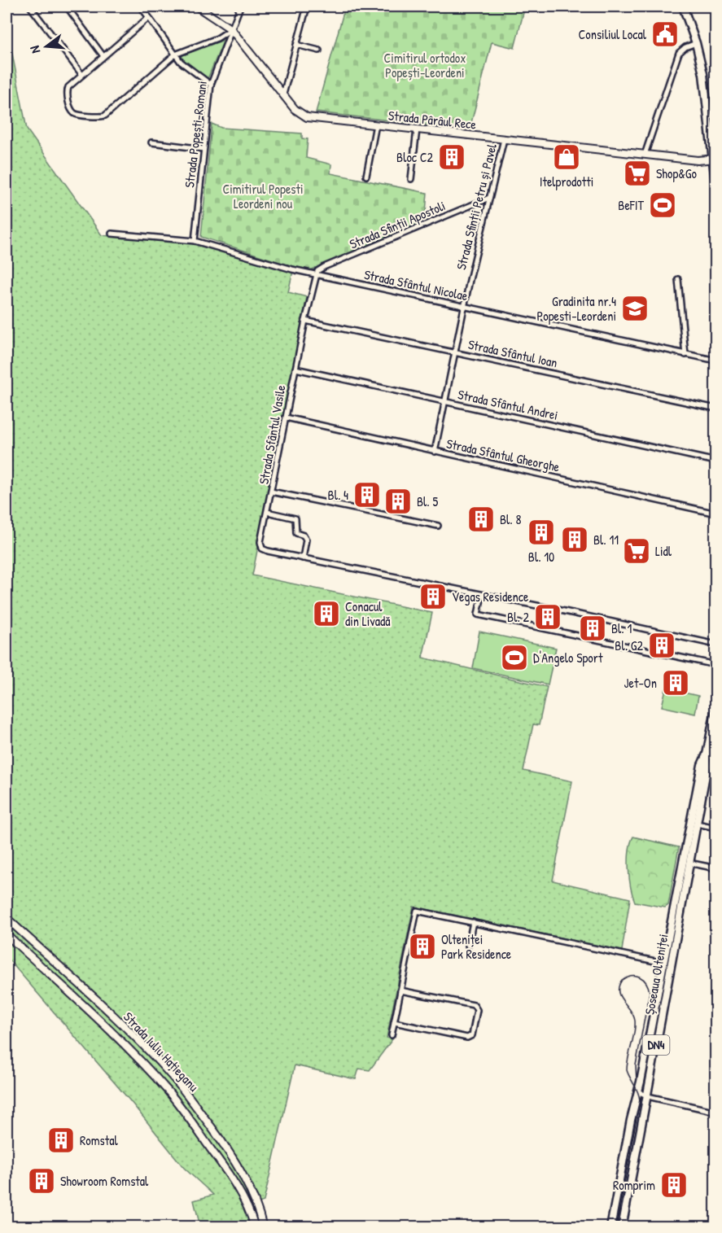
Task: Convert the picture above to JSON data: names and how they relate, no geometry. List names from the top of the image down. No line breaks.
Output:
{"streets":{"main road":["Strada Pârâul Rece","Șoseaua Olteniței","DN4","Strada Iuliu Hațieganu"],"street":["Strada Popești-Romani","Strada Sfinții Petru și Pavel","Strada Sfinții Apostoli","Strada Sfântul Nicolae","Strada Sfântul Ioan","Strada Sfântul Andrei","Strada Sfântul Vasile","Strada Sfântul Gheorghe"]},"crossings":[["Strada Pârâul Rece","Strada Popești-Romani"],["Strada Pârâul Rece","Strada Sfinții Petru și Pavel"],["Strada Popești-Romani","Strada Sfântul Nicolae"],["Strada Sfinții Petru și Pavel","Strada Sfinții Apostoli"],["Strada Sfinții Petru și Pavel","Strada Sfântul Nicolae"],["Strada Sfinții Petru și Pavel","Strada Sfântul Ioan"],["Strada Sfinții Petru și Pavel","Strada Sfântul Andrei"],["Strada Sfinții Petru și Pavel","Strada Sfântul Gheorghe"],["Strada Sfinții Apostoli","Strada Sfântul Nicolae"],["Strada Sfinții Apostoli","Strada Sfântul Vasile"],["Strada Sfântul Nicolae","Strada Sfântul Vasile"],["Strada Sfântul Ioan","Strada Sfântul Vasile"],["Strada Sfântul Andrei","Strada Sfântul Vasile"],["Strada Sfântul Vasile","Strada Sfântul Gheorghe"]],"parks":["Cimitirul ortodox Popești-Leordeni","Cimitirul Popesti Leordeni nou"],"places":{"public building":["Consiliul Local"],"building":["Bloc C2","Bl. 4","Bl. 5","Bl. 8","Bl. 10","Bl. 11","Vegas Residence","Conacul din Livadă","Bl. 2","Bl. 1","Bl. G2","Jet-On","Olteniței Park Residence","Romstal","Showroom Romstal","Romprim"],"shop":["Itelprodotti"],"supermarket":["Shop&Go","Lidl"],"sports":["BeFIT","D'Angelo Sport"],"school or university":["Gradinita nr.4 Popesti-Leordeni"]},"north":"left"}
